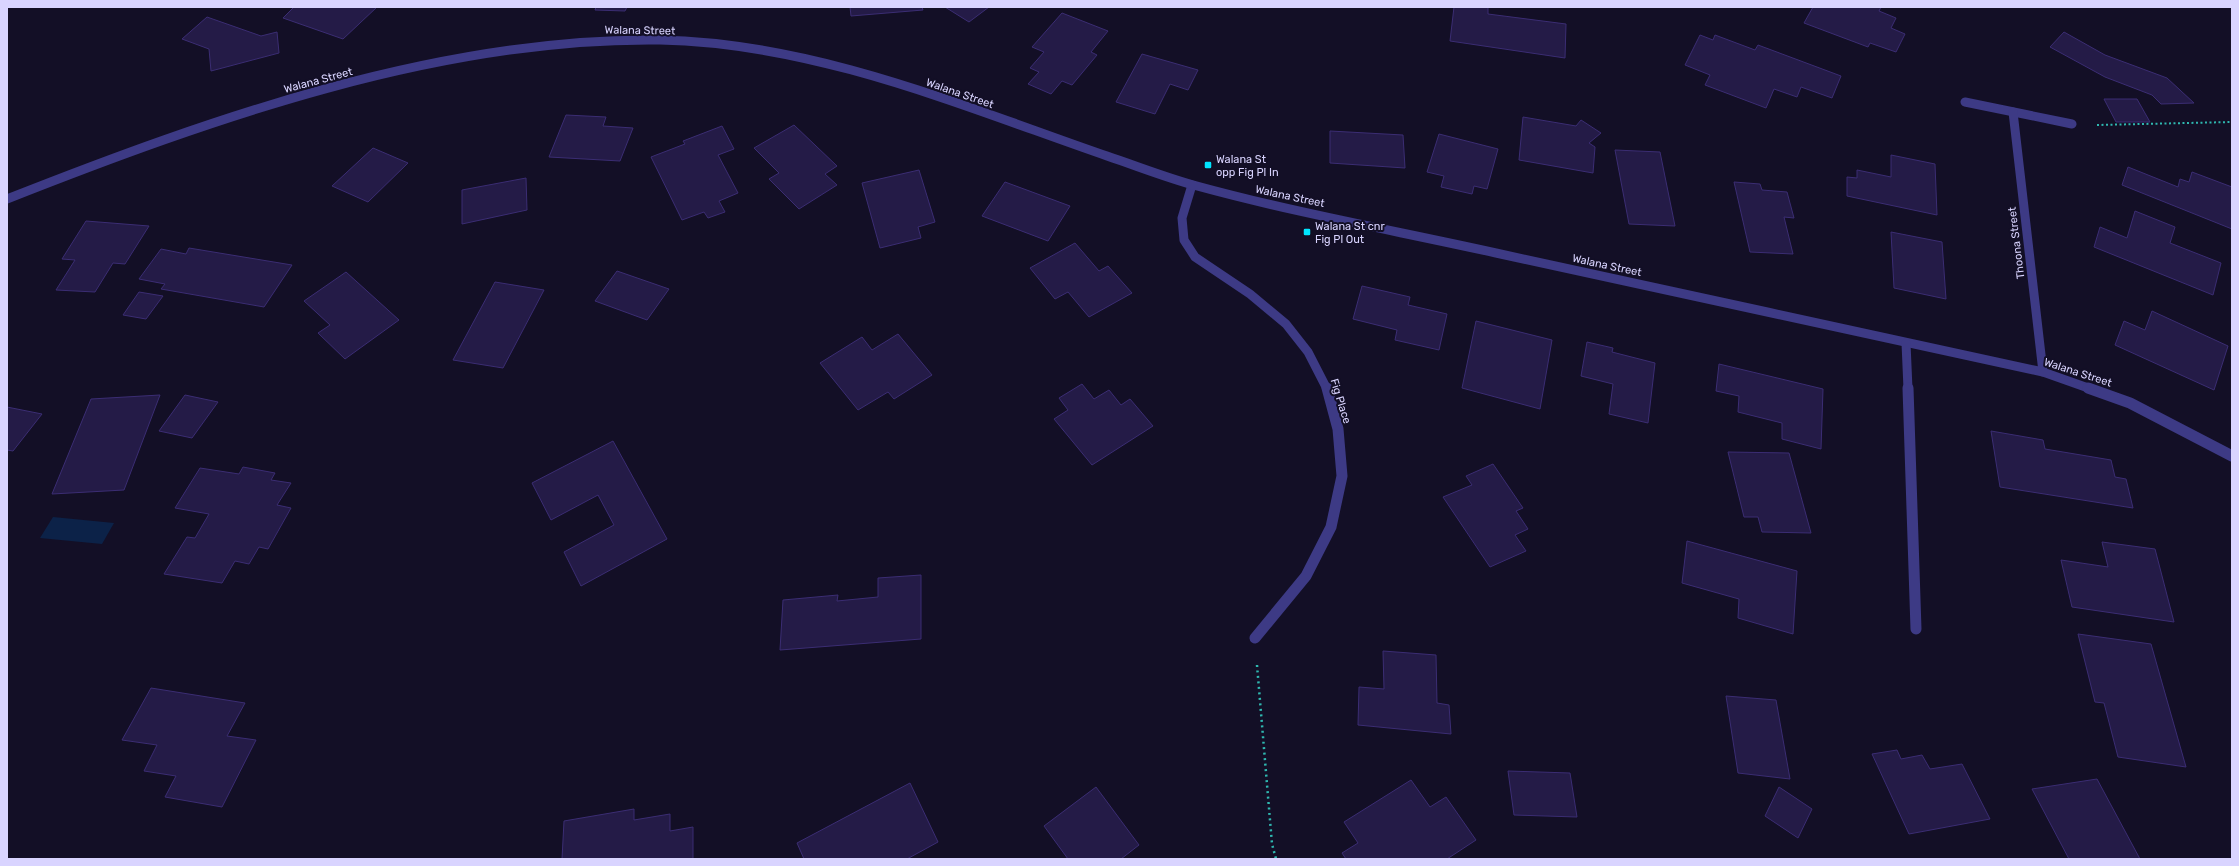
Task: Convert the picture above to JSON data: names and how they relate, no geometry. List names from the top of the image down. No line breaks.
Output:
{"streets":{"street":["Walana Street","Thoona Street","Fig Place"]},"crossings":[["Walana Street","Thoona Street"],["Walana Street","Fig Place"]],"places":{"transit":["Walana St opp Fig Pl In","Walana St cnr Fig Pl Out"]}}
